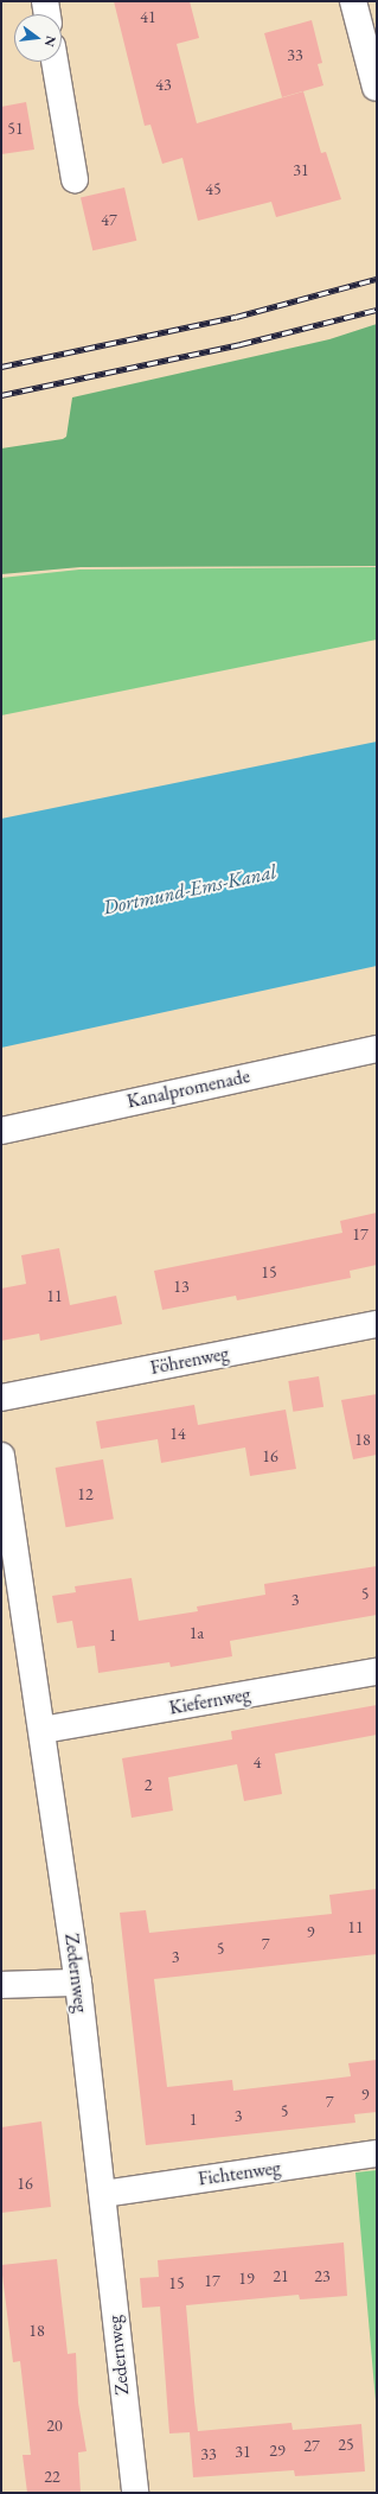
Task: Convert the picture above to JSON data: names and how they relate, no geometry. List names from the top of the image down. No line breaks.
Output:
{"streets":{"street":["Kanalpromenade","Föhrenweg","Kiefernweg","Zedernweg","Fichtenweg"]},"crossings":[["Kiefernweg","Zedernweg"],["Zedernweg","Fichtenweg"]],"water":["Dortmund-Ems-Kanal"],"house_numbers":["41","33","43","51","31","45","47","17","15","13","11","14","18","16","12","5","3","1a","1","4","2","11","9","7","5","3","9","7","5","3","1","16","21","23","19","17","15","18","20","25","27","29","31","33","22"],"north":"right"}
